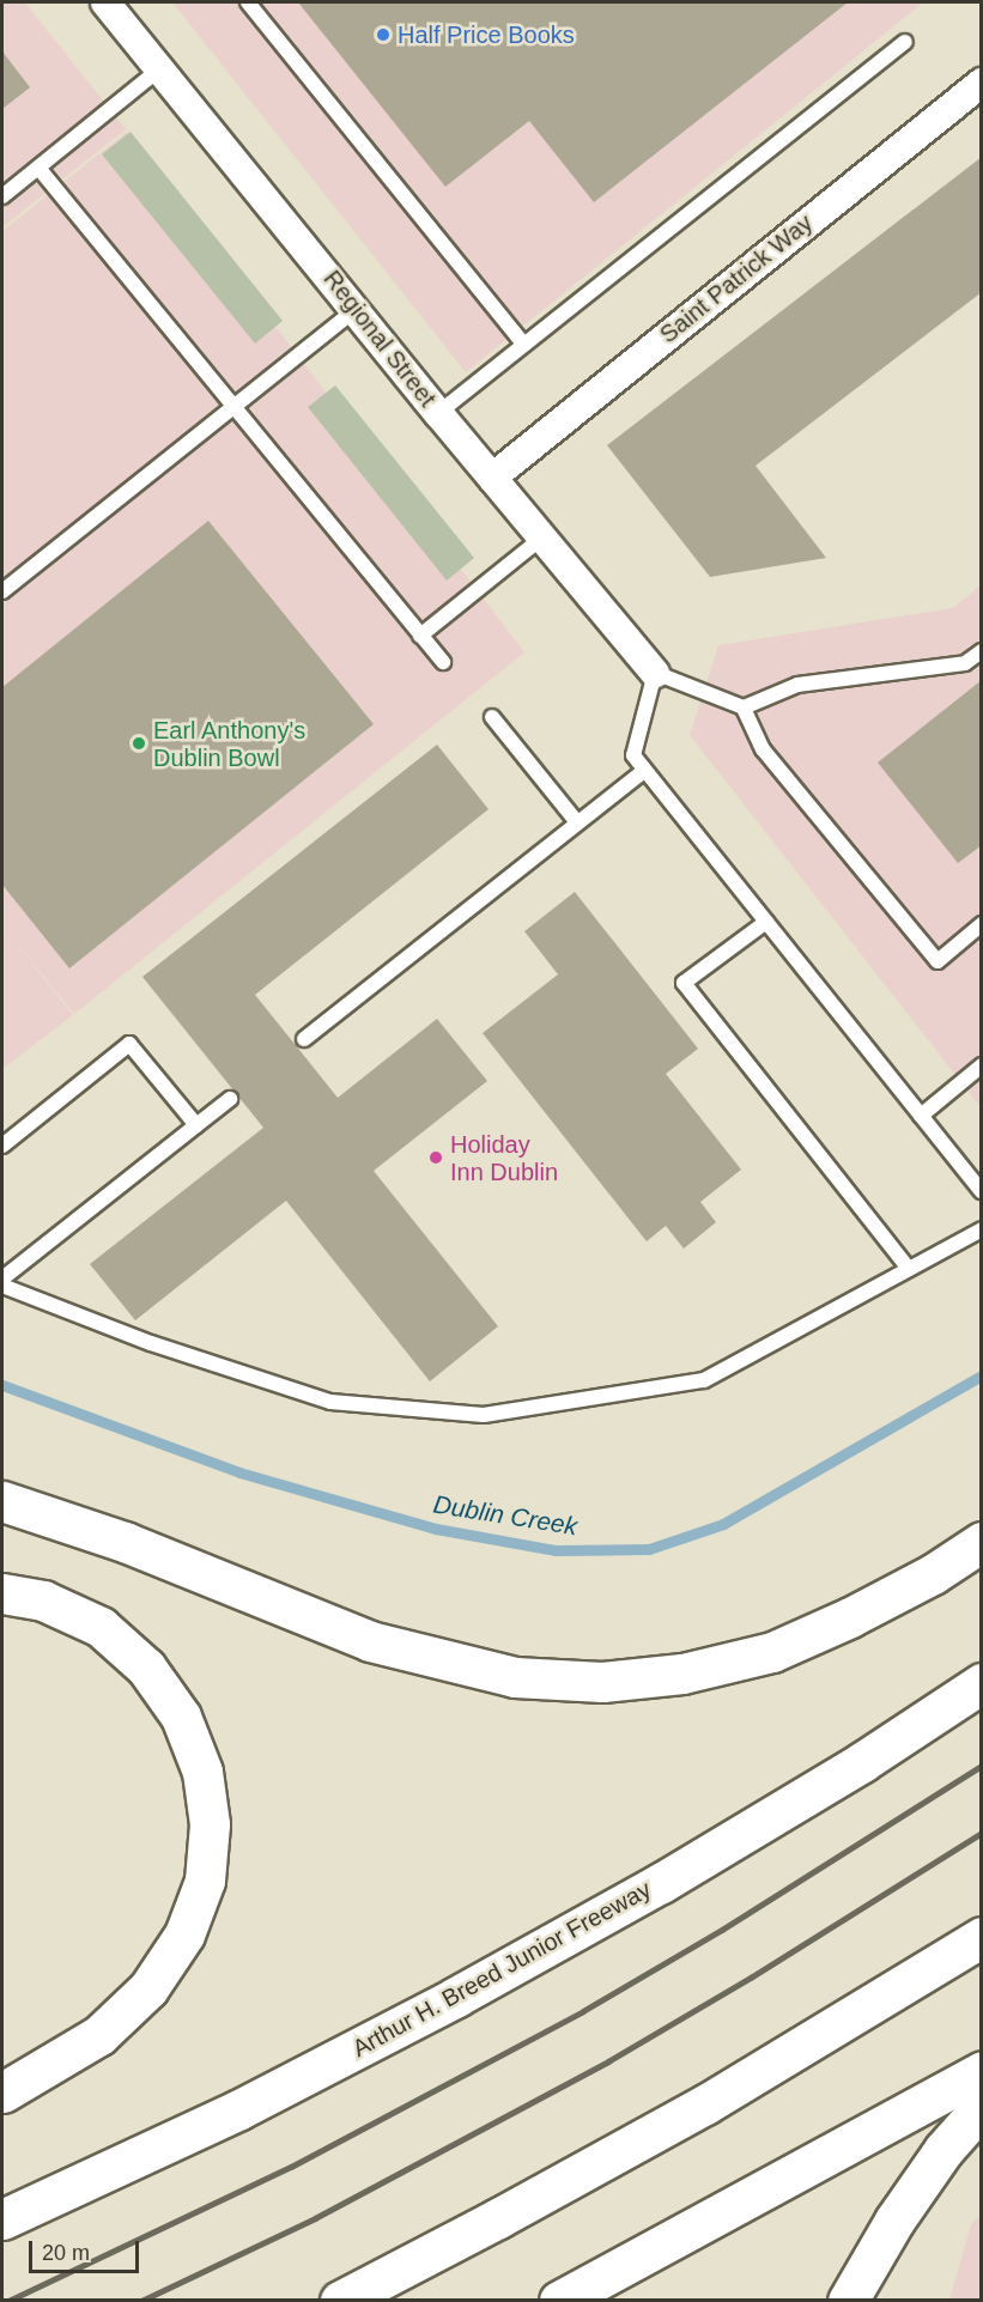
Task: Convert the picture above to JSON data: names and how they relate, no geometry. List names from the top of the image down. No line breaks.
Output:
{"streets":{"highway":["Arthur H. Breed Junior Freeway"],"street":["Saint Patrick Way","Regional Street"]},"crossings":[["Saint Patrick Way","Regional Street"]],"water":["Dublin Creek"],"places":["Half Price Books","Earl Anthony's Dublin Bowl","Holiday Inn Dublin"],"scale_bar":"20 m"}
